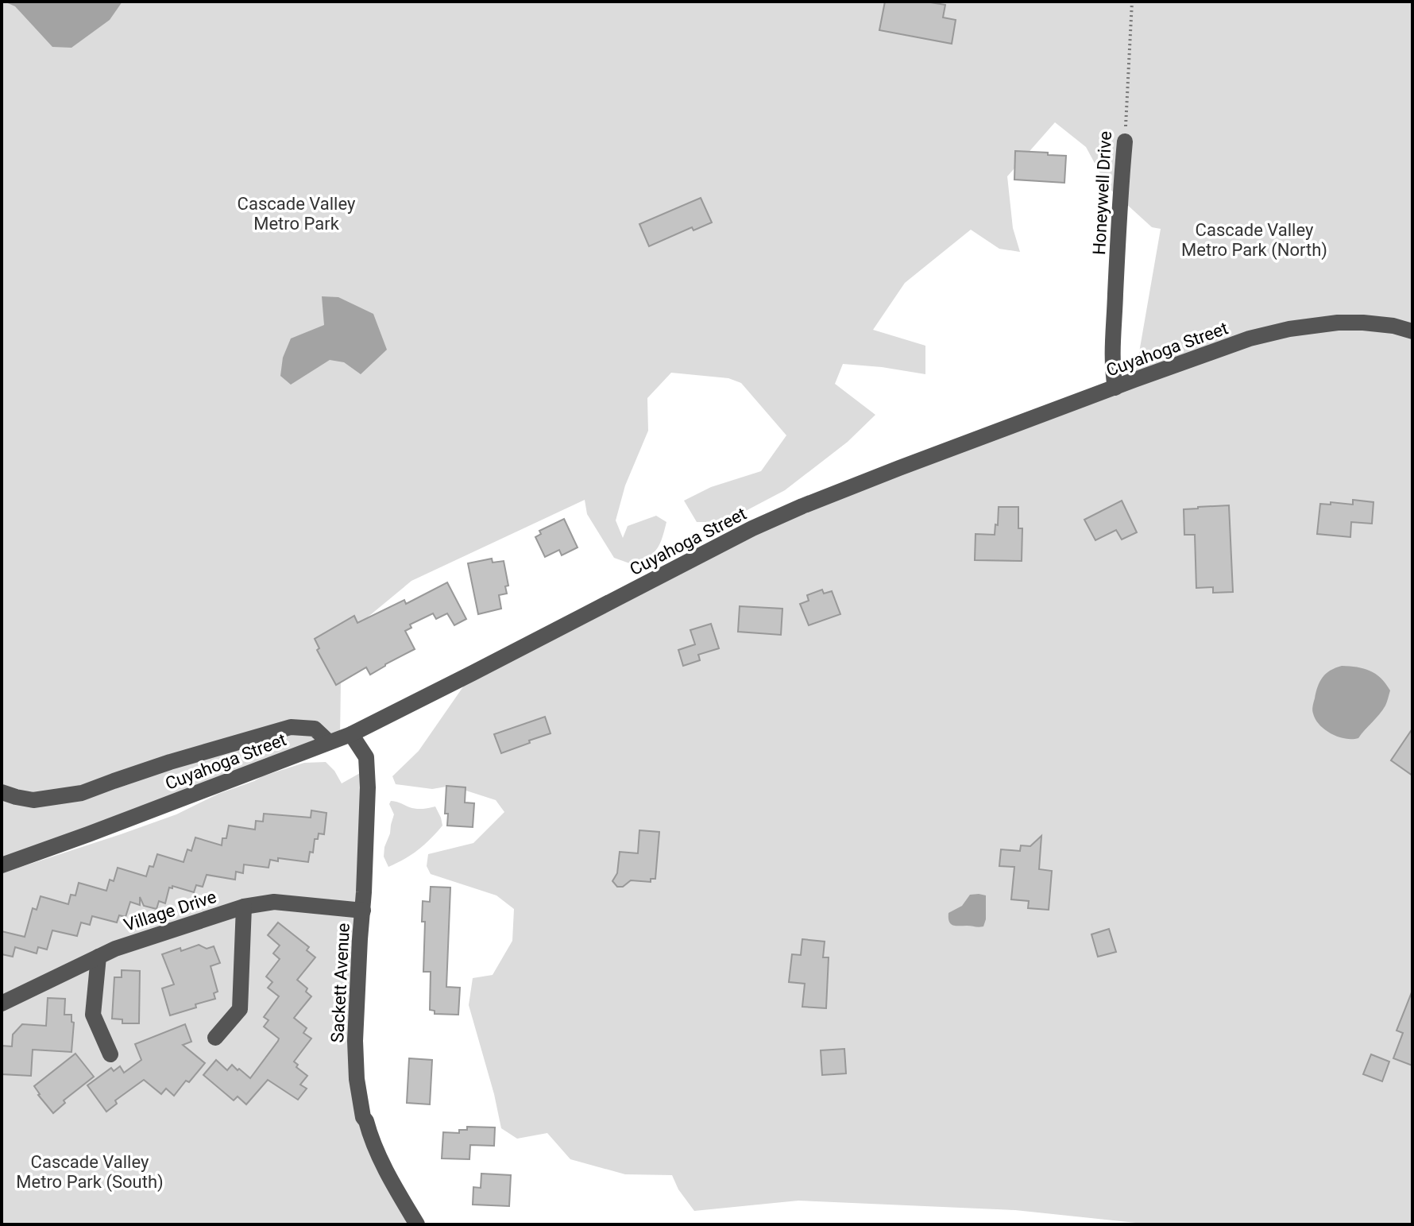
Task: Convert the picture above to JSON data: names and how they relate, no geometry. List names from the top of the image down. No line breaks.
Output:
{"streets":{"street":["Honeywell Drive","Cuyahoga Street","Village Drive","Sackett Avenue"]},"crossings":[["Honeywell Drive","Cuyahoga Street"],["Cuyahoga Street","Sackett Avenue"],["Village Drive","Sackett Avenue"]],"parks":["Cascade Valley Metro Park","Cascade Valley Metro Park (North)","Cascade Valley Metro Park (South)"]}
